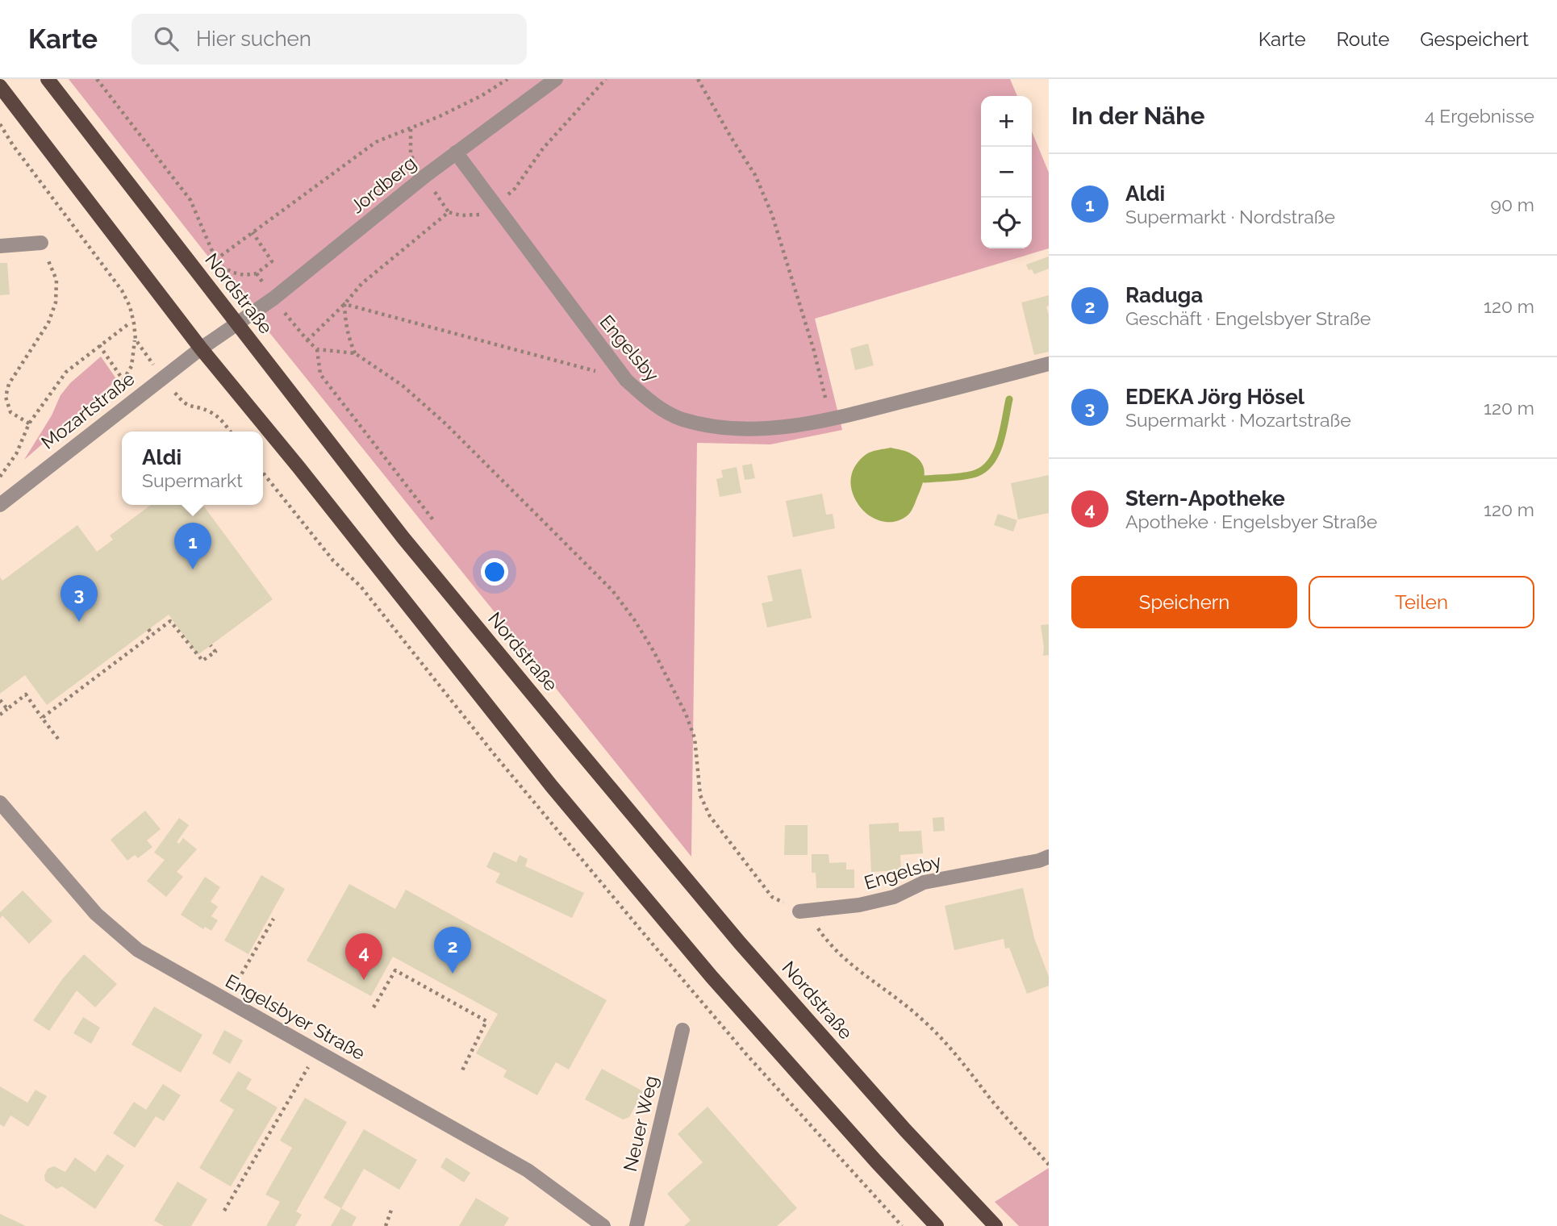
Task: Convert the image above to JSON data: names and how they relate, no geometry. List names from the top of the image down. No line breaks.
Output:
{"streets":{"main road":["Nordstraße"],"street":["Jordberg","Engelsby","Mozartstraße","Engelsbyer Straße","Neuer Weg"]},"crossings":[["Jordberg","Nordstraße"],["Jordberg","Engelsby"],["Jordberg","Mozartstraße"],["Nordstraße","Mozartstraße"]],"page":{"header":"Karte","search":"Hier suchen","nav":["Karte","Route","Gespeichert"],"heading":["In der Nähe","4 Ergebnisse"],"map_buttons":["+","−"],"list":[{"mark":"1","name":"Aldi","note":"Supermarkt · Nordstraße","value":"90 m"},{"mark":"2","name":"Raduga","note":"Geschäft · Engelsbyer Straße","value":"120 m"},{"mark":"3","name":"EDEKA Jörg Hösel","note":"Supermarkt · Mozartstraße","value":"120 m"},{"mark":"4","name":"Stern-Apotheke","note":"Apotheke · Engelsbyer Straße","value":"120 m"}],"popup":["Aldi","Supermarkt"],"pins":["1","3","2","4"],"buttons":["Speichern","Teilen"]}}
